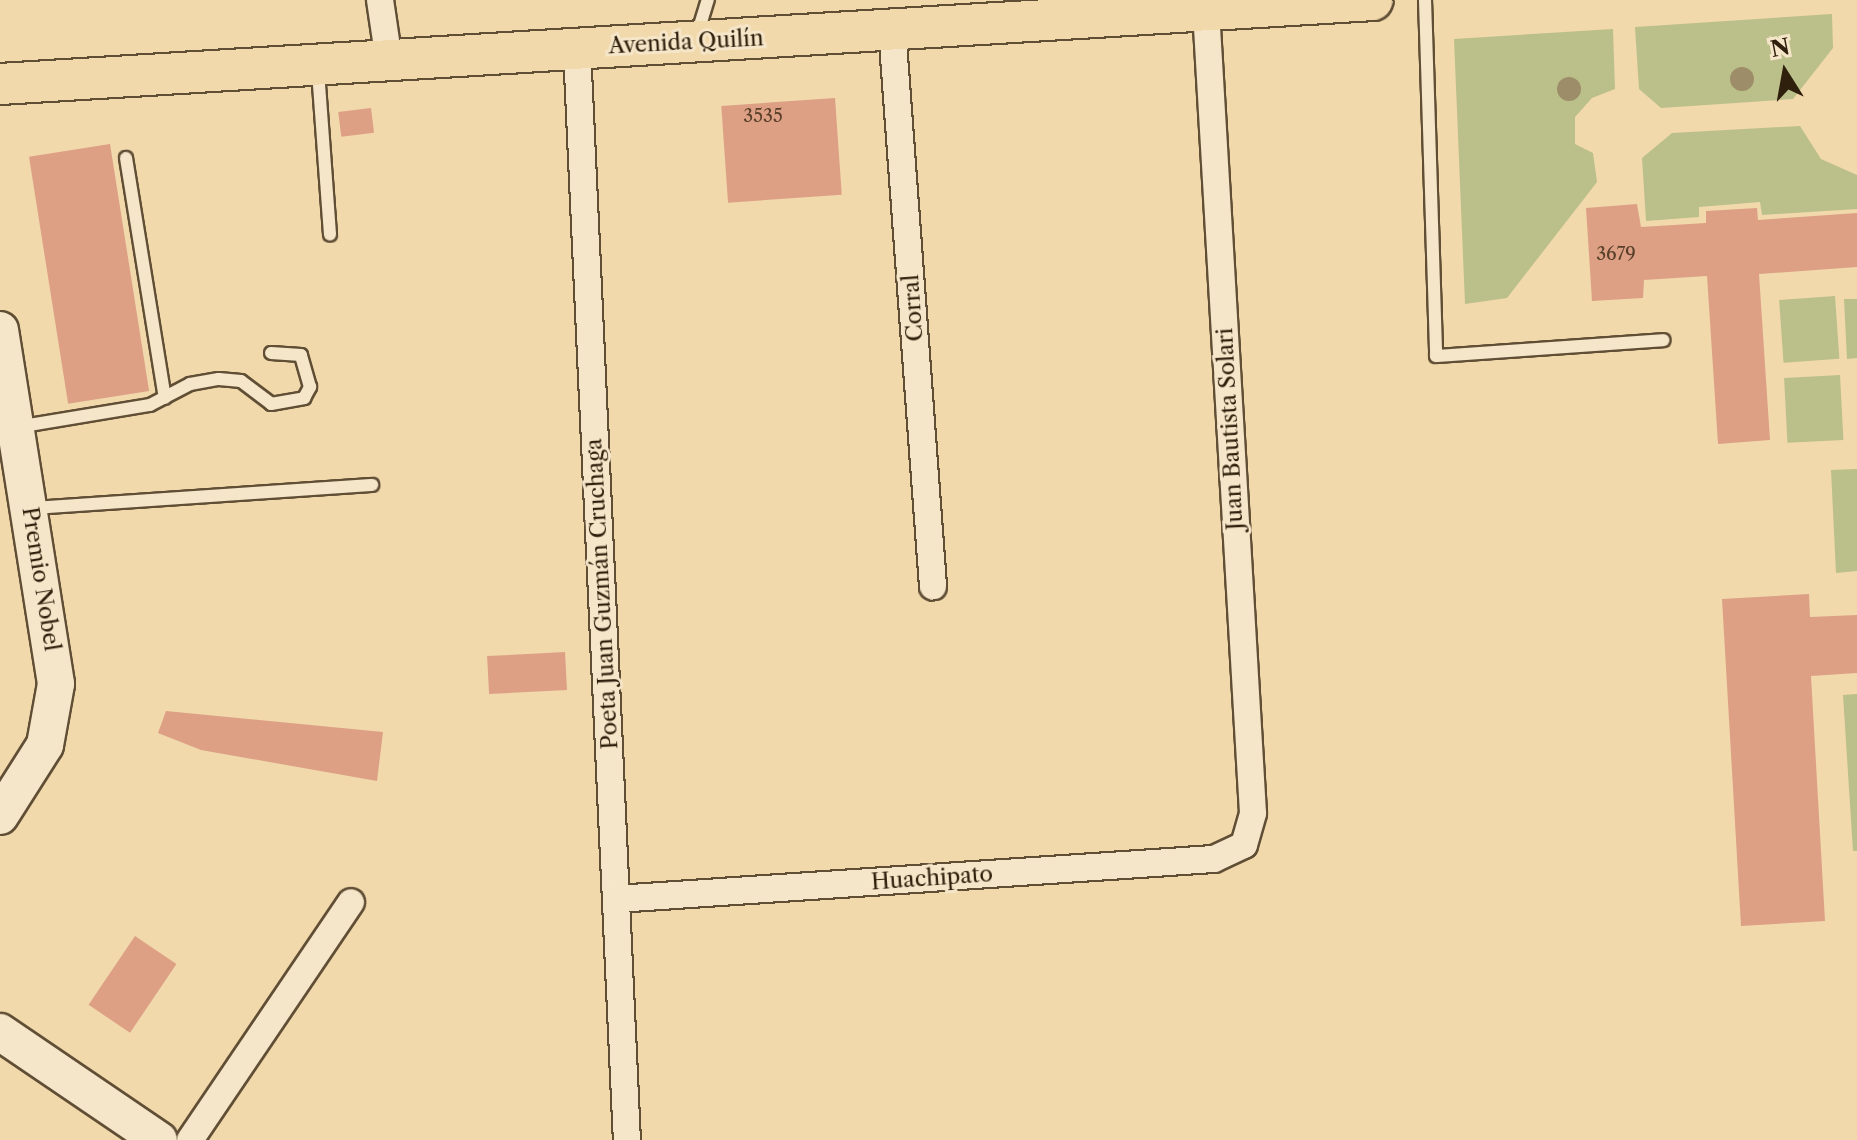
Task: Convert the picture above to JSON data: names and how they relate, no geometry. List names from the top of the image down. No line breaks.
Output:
{"streets":{"main road":["Avenida Quilín"],"street":["Corral","Juan Bautista Solari","Premio Nobel","Poeta Juan Guzmán Cruchaga","Huachipato"]},"crossings":[["Avenida Quilín","Corral"],["Avenida Quilín","Juan Bautista Solari"],["Avenida Quilín","Poeta Juan Guzmán Cruchaga"],["Juan Bautista Solari","Huachipato"],["Poeta Juan Guzmán Cruchaga","Huachipato"]],"house_numbers":["3535","3679"],"north":"top"}
